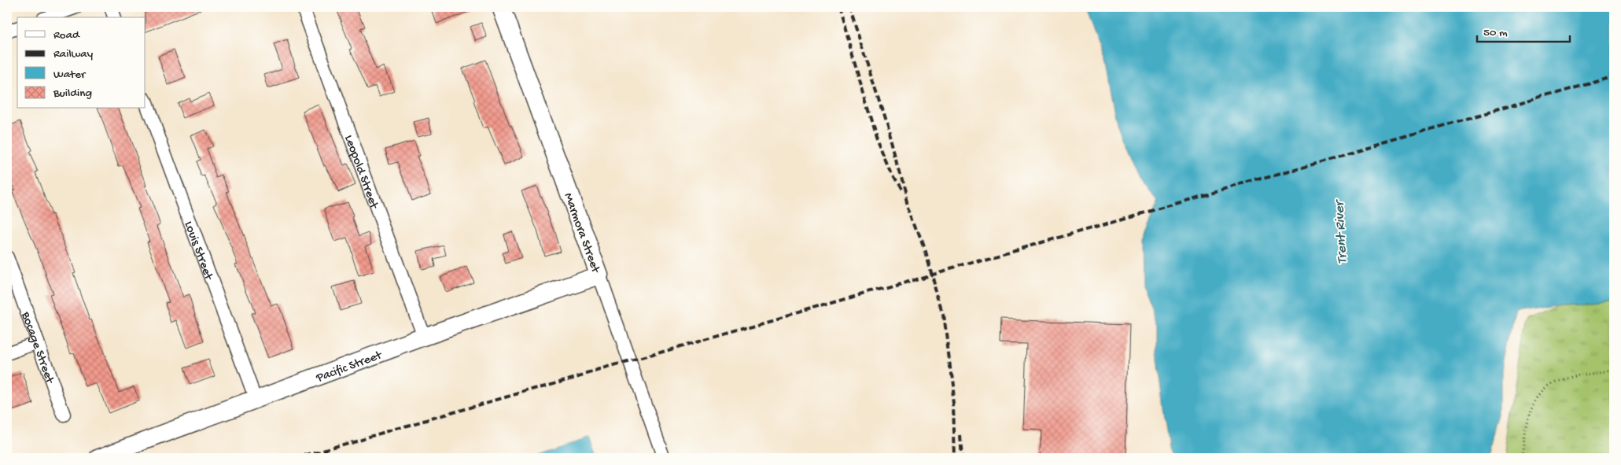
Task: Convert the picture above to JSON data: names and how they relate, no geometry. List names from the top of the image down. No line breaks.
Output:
{"streets":{"street":["Leopold Street","Marmora Street","Louis Street","Bocage Street","Pacific Street"]},"crossings":[["Leopold Street","Pacific Street"],["Marmora Street","Pacific Street"],["Louis Street","Pacific Street"]],"water":["Trent River"],"legend":["Road","Railway","Water","Building"],"scale_bar":"50 m"}
